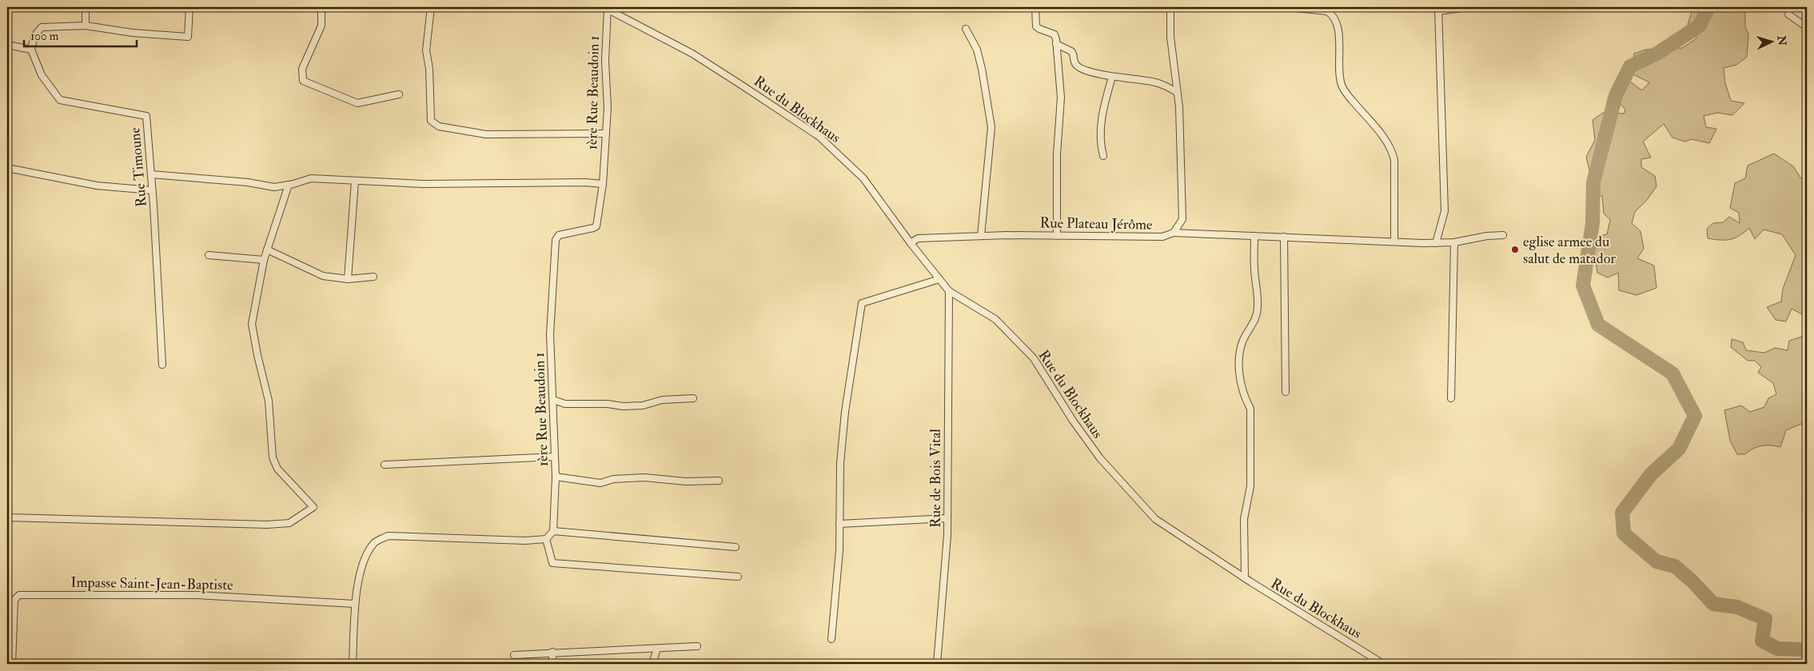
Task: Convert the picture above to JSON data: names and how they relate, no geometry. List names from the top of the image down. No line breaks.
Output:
{"streets":{"street":["1ère Rue Beaudoin 1","Rue du Blockhaus","Rue Timoune","Rue Plateau Jérôme","Rue de Bois Vital","Impasse Saint-Jean-Baptiste"]},"crossings":[["1ère Rue Beaudoin 1","Rue du Blockhaus"],["Rue du Blockhaus","Rue Plateau Jérôme"],["Rue du Blockhaus","Rue de Bois Vital"]],"places":["eglise armee du salut de matador"],"scale_bar":"100 m","north":"right"}
